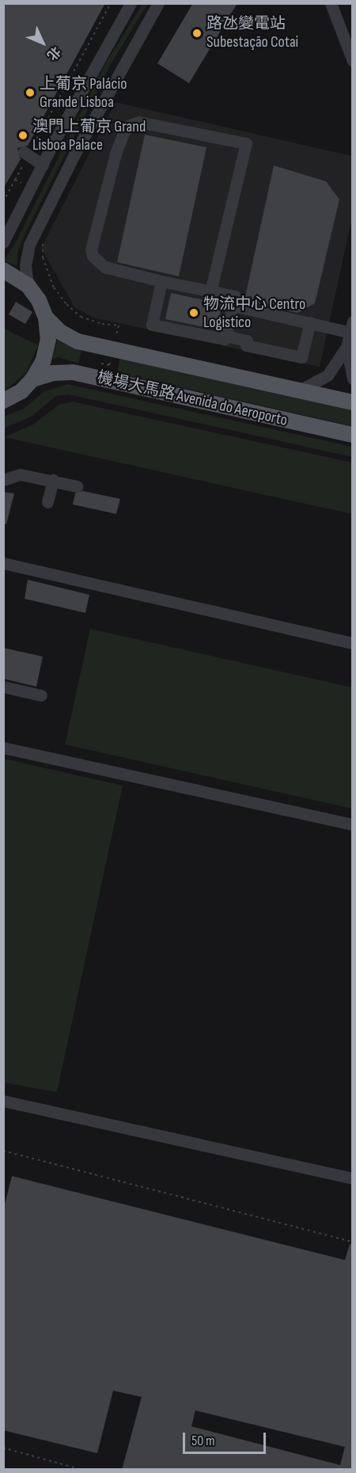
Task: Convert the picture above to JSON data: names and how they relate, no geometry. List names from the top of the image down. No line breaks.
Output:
{"streets":{"main road":["機場大馬路 Avenida do Aeroporto"]},"places":["路氹變電站 Subestação Cotai","上葡京 Palácio Grande Lisboa","澳門上葡京 Grand Lisboa Palace","物流中心 Centro Logistico"],"scale_bar":"50 m","north":"bottom right"}
